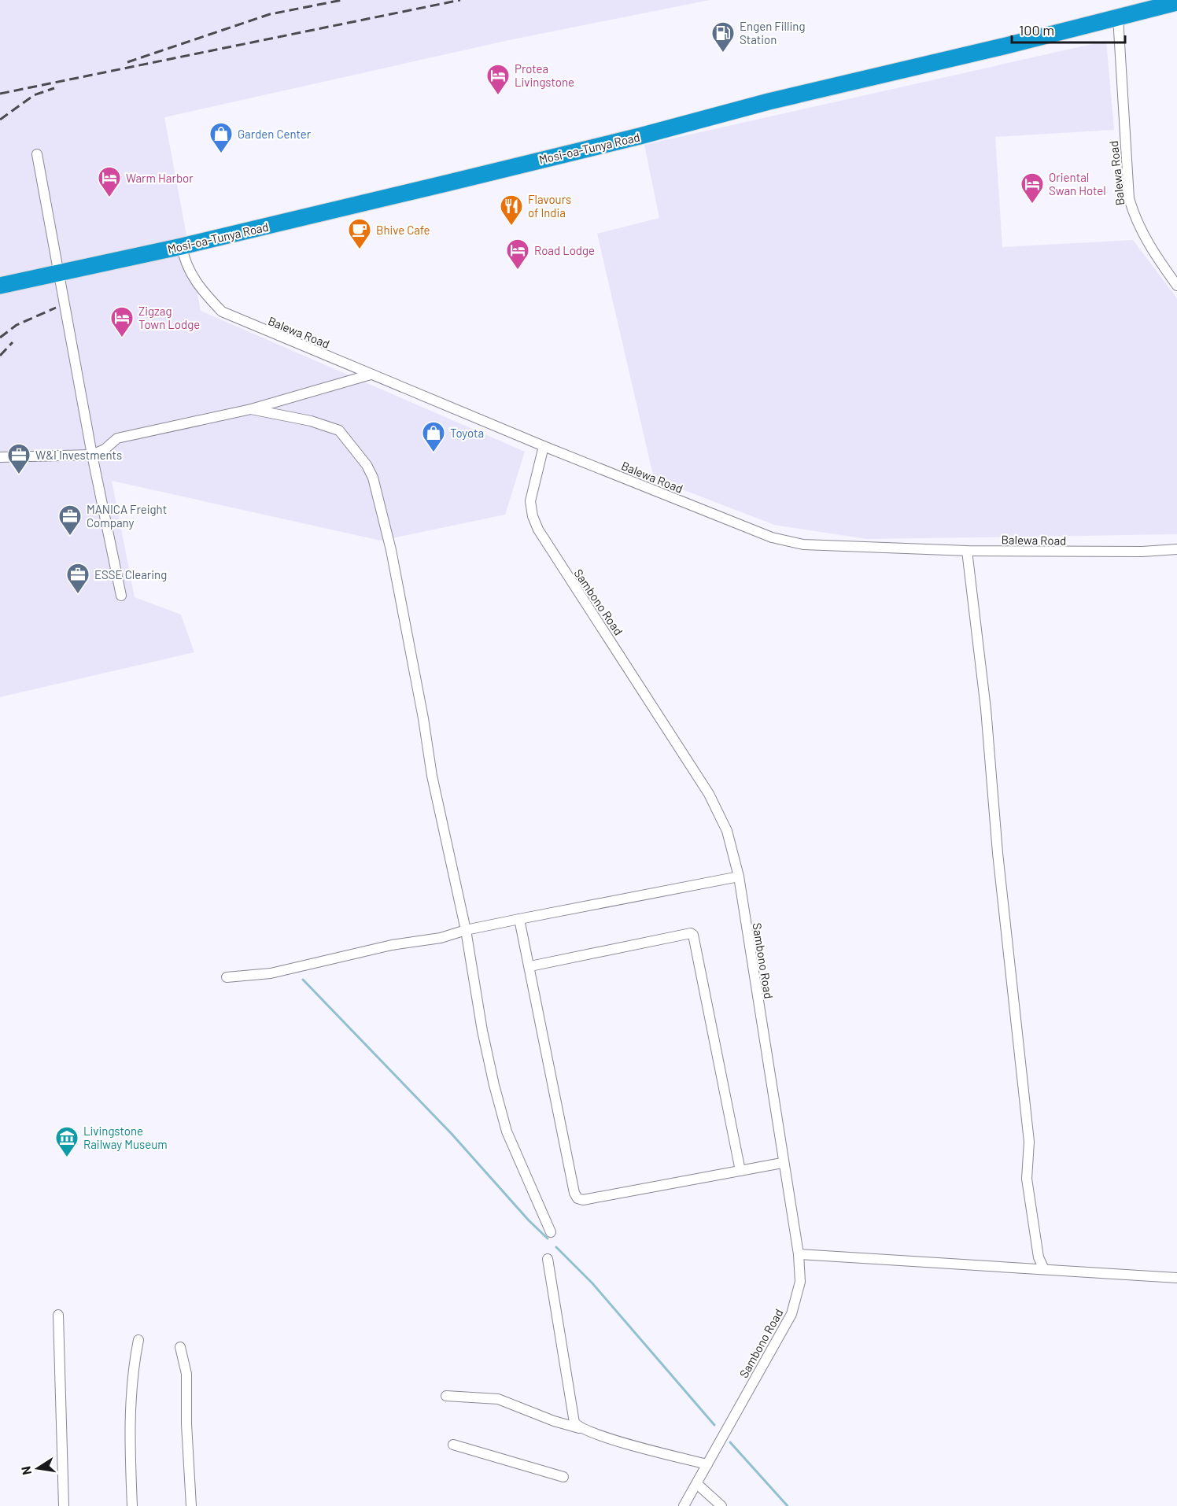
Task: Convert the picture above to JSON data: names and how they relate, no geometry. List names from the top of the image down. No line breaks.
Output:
{"streets":{"highway":["Mosi-oa-Tunya Road"],"street":["Balewa Road","Sambono Road"]},"crossings":[["Mosi-oa-Tunya Road","Balewa Road"],["Balewa Road","Sambono Road"]],"places":{"fuel station":["Engen Filling Station"],"hotel":["Protea Livingstone","Warm Harbor","Oriental Swan Hotel","Road Lodge","Zigzag Town Lodge"],"shop":["Garden Center","Toyota"],"restaurant":["Flavours of India"],"cafe":["Bhive Cafe"],"office":["W&I Investments","MANICA Freight Company","ESSE Clearing"],"museum":["Livingstone Railway Museum"]},"scale_bar":"100 m","north":"left"}
